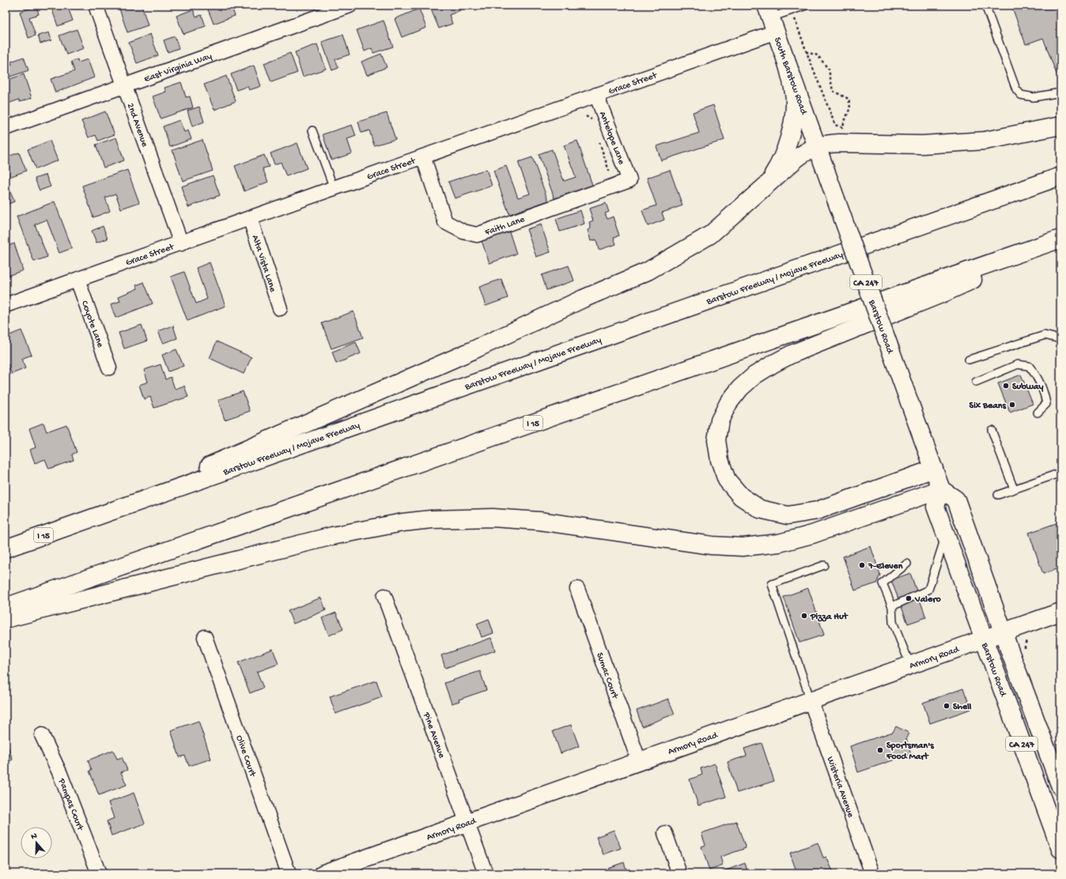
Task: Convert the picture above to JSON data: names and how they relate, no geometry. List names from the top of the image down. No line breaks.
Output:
{"streets":{"main road":["South Barstow Road","Barstow Freeway / Mojave Freeway","CA 247","Barstow Road","I 15","Armory Road"],"street":["East Virginia Way","Grace Street","2nd Avenue","Antelope Lane","Faith Lane","Alta Vista Lane","Coyote Lane","Sumac Court","Pine Avenue","Olive Court","Wisteria Avenue","Pampas Court"]},"crossings":[["East Virginia Way","2nd Avenue"],["South Barstow Road","Grace Street"],["South Barstow Road","Barstow Road"],["Grace Street","2nd Avenue"],["Grace Street","Antelope Lane"],["Grace Street","Faith Lane"],["Grace Street","Alta Vista Lane"],["Grace Street","Coyote Lane"],["Antelope Lane","Faith Lane"],["CA 247","Barstow Road"],["CA 247","Armory Road"],["Barstow Road","Armory Road"],["Armory Road","Sumac Court"],["Armory Road","Pine Avenue"],["Armory Road","Wisteria Avenue"]],"places":["Subway","Six Beans","7-Eleven","Valero","Pizza Hut","Shell","Sportsman's Food Mart"],"north":"top"}
